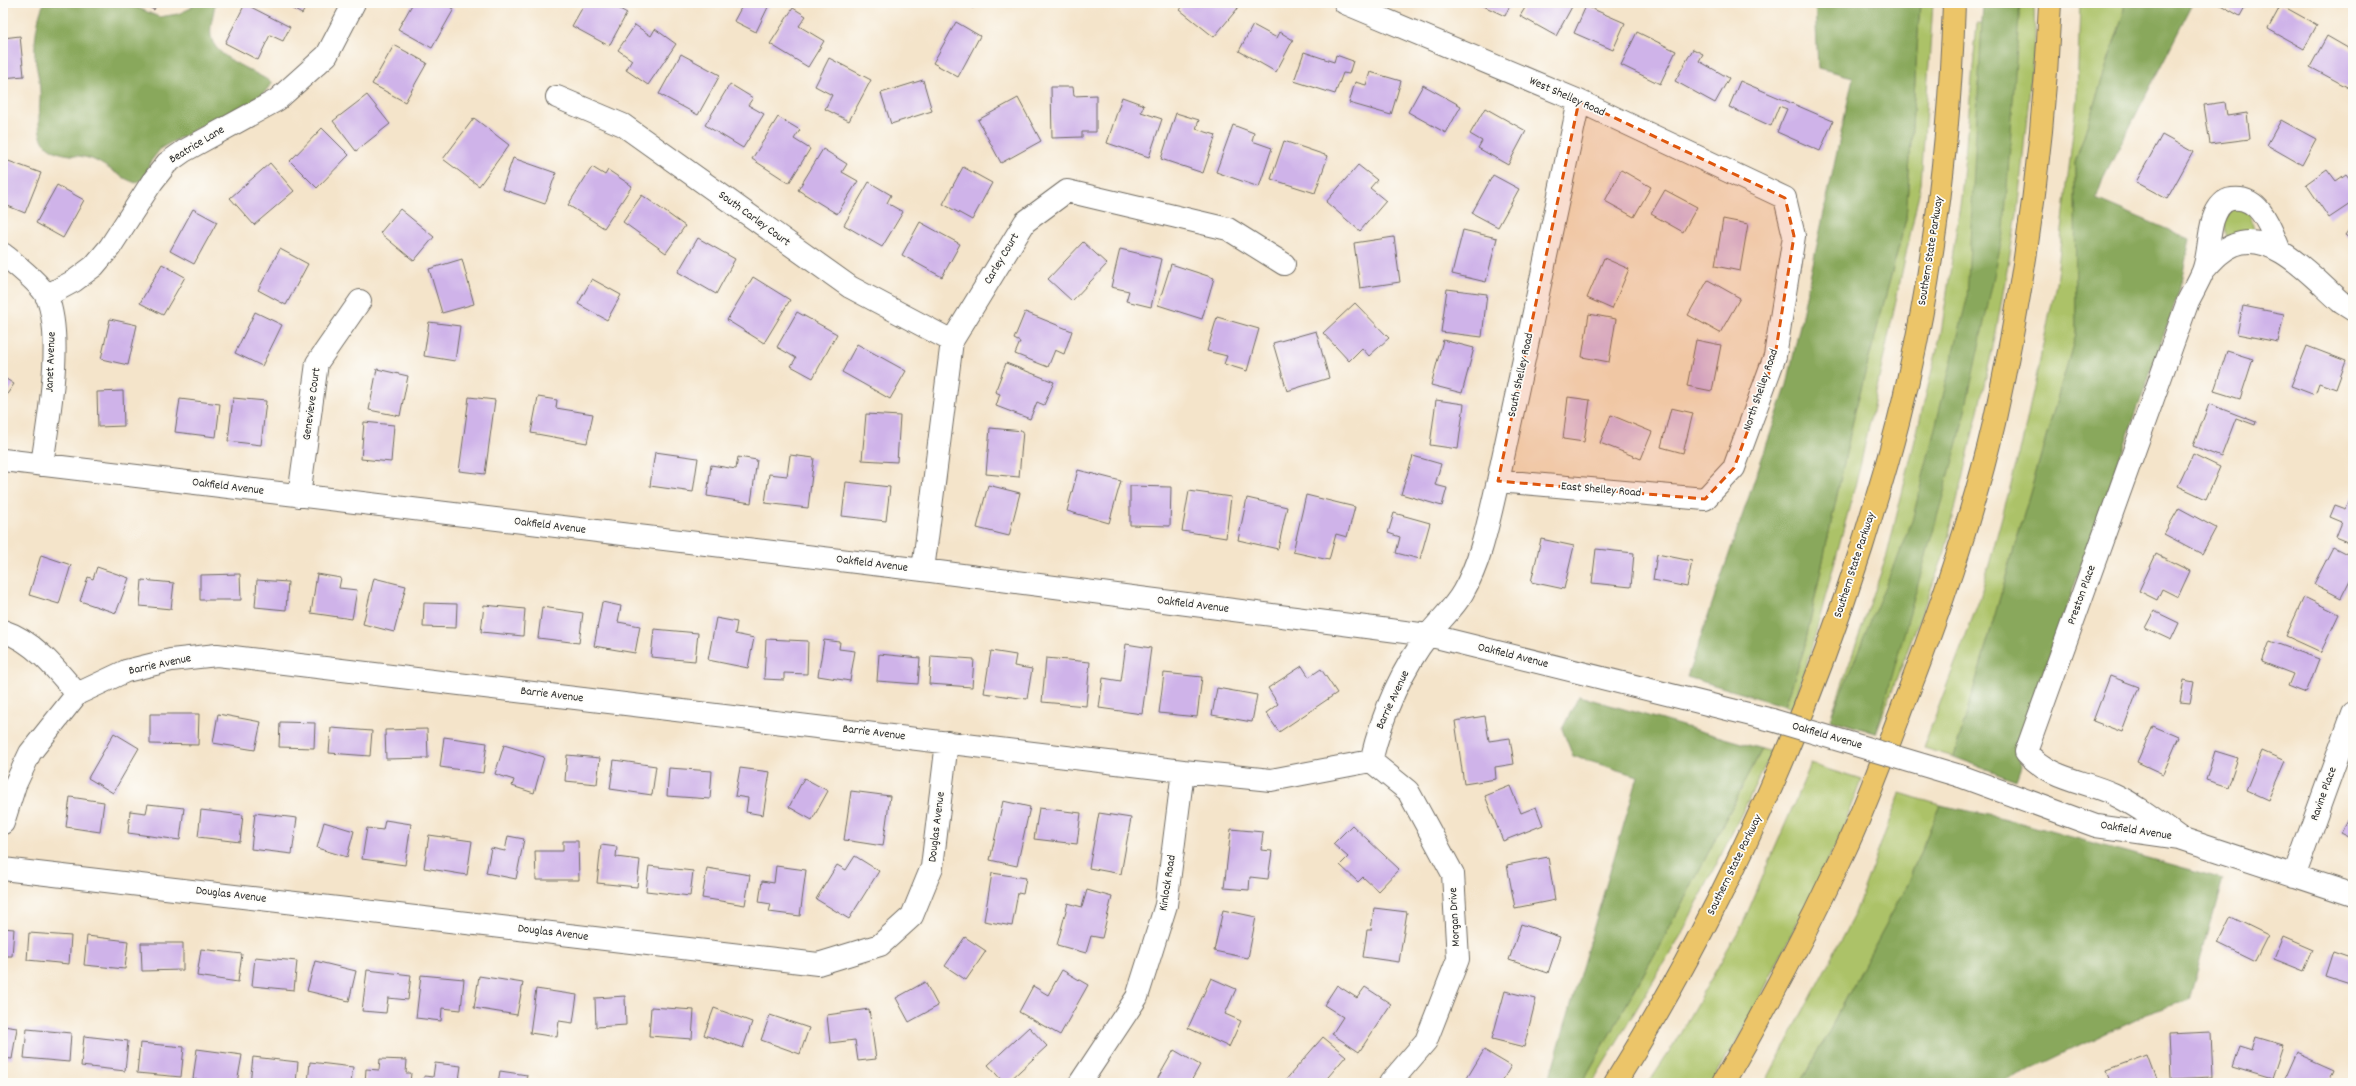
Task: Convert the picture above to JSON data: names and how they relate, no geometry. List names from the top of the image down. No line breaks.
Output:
{"streets":{"highway":["Southern State Parkway"],"street":["West Shelley Road","Beatrice Lane","South Carley Court","Carley Court","Janet Avenue","South Shelley Road","North Shelley Road","Genevieve Court","Oakfield Avenue","East Shelley Road","Preston Place","Barrie Avenue","Ravine Place","Douglas Avenue","Kinlock Road","Morgan Drive"]},"crossings":[["West Shelley Road","South Shelley Road"],["West Shelley Road","North Shelley Road"],["Beatrice Lane","Janet Avenue"],["South Carley Court","Carley Court"],["Carley Court","Oakfield Avenue"],["Janet Avenue","Oakfield Avenue"],["South Shelley Road","Oakfield Avenue"],["South Shelley Road","East Shelley Road"],["South Shelley Road","Barrie Avenue"],["North Shelley Road","East Shelley Road"],["Genevieve Court","Oakfield Avenue"],["Oakfield Avenue","Preston Place"],["Oakfield Avenue","Barrie Avenue"],["Oakfield Avenue","Ravine Place"],["Barrie Avenue","Douglas Avenue"],["Barrie Avenue","Kinlock Road"],["Barrie Avenue","Morgan Drive"]]}
